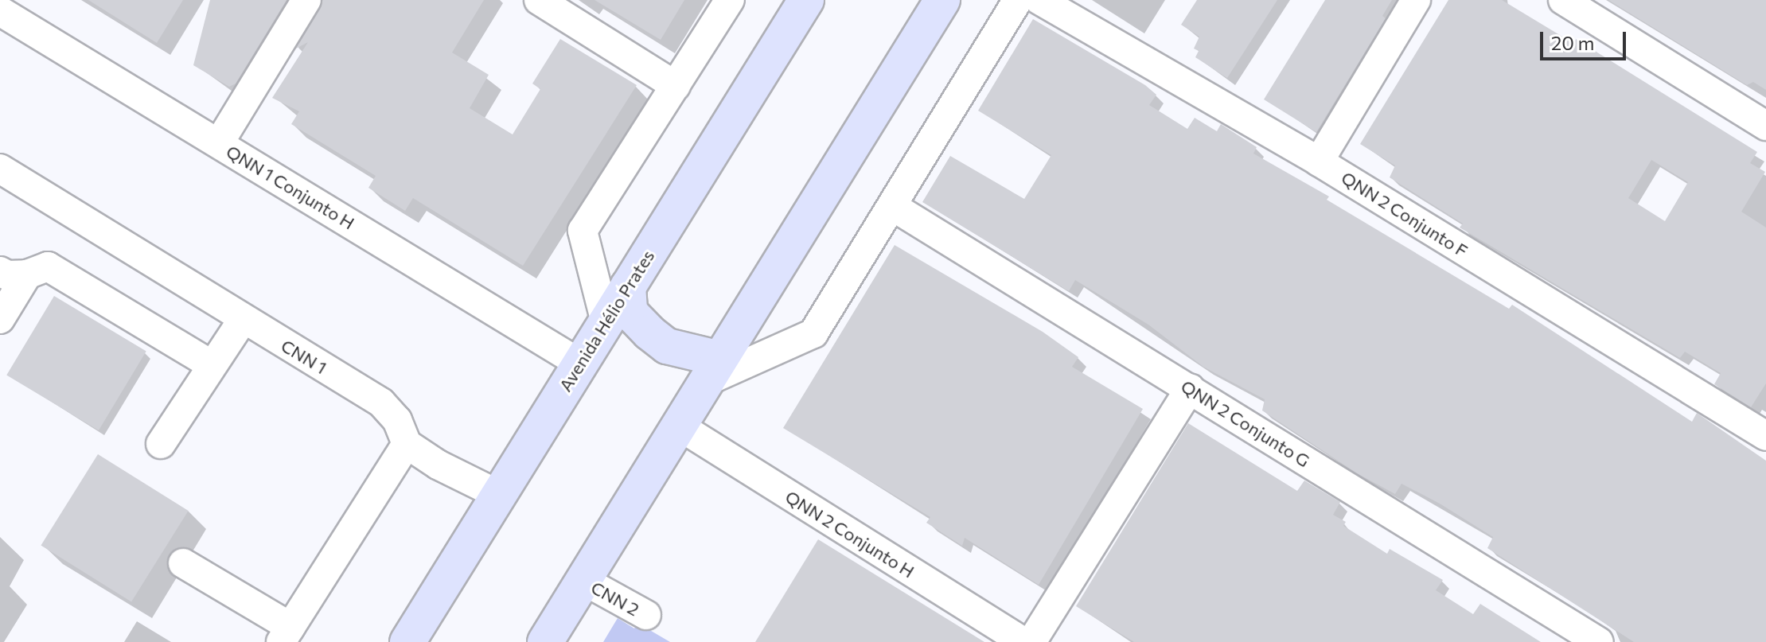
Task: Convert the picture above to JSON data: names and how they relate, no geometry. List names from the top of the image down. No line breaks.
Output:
{"streets":{"main road":["Avenida Hélio Prates"],"street":["QNN 1 Conjunto H","QNN 2 Conjunto F","CNN 1","QNN 2 Conjunto G","QNN 2 Conjunto H","CNN 2"]},"crossings":[["QNN 1 Conjunto H","Avenida Hélio Prates"]],"scale_bar":"20 m"}
